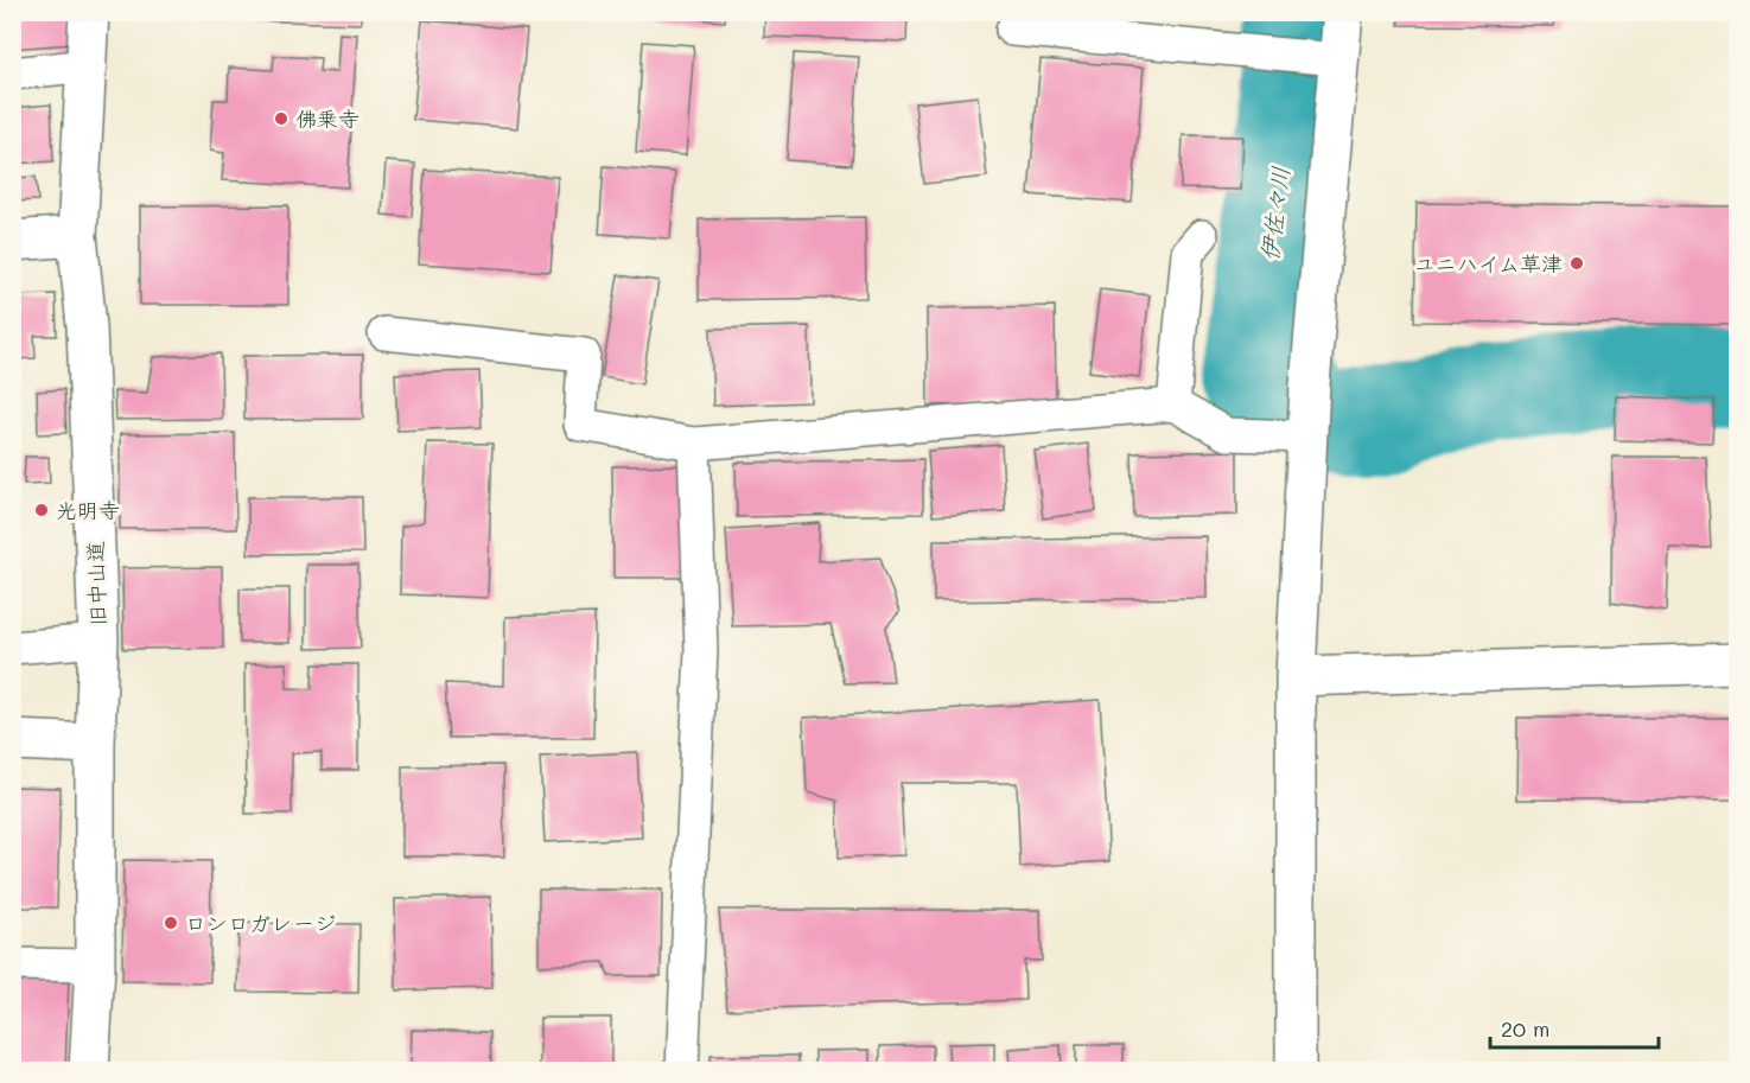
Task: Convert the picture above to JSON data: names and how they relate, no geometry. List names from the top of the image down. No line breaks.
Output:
{"streets":{"street":["旧中山道"]},"water":["伊佐々川"],"places":["佛乗寺","ユニハイム草津","光明寺","ロンロガレージ"],"scale_bar":"20 m"}
